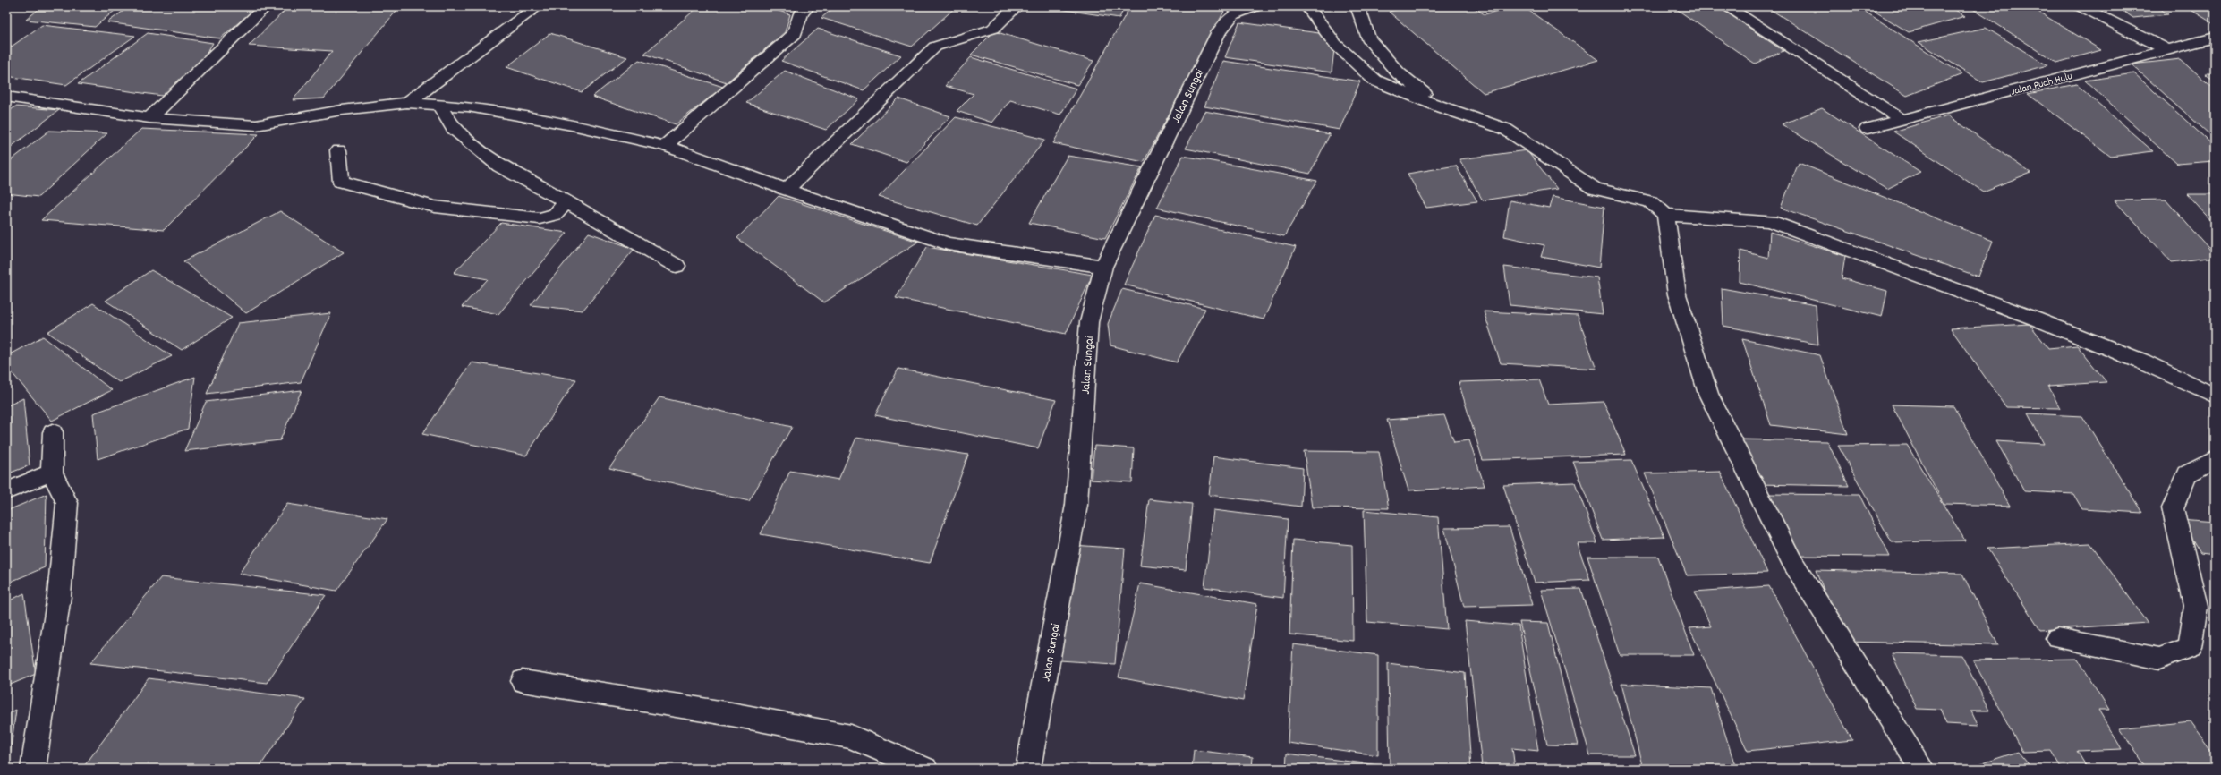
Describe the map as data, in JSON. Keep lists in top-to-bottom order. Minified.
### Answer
{"streets":{"street":["Jalan Puah Hulu","Jalan Sungai"]}}
